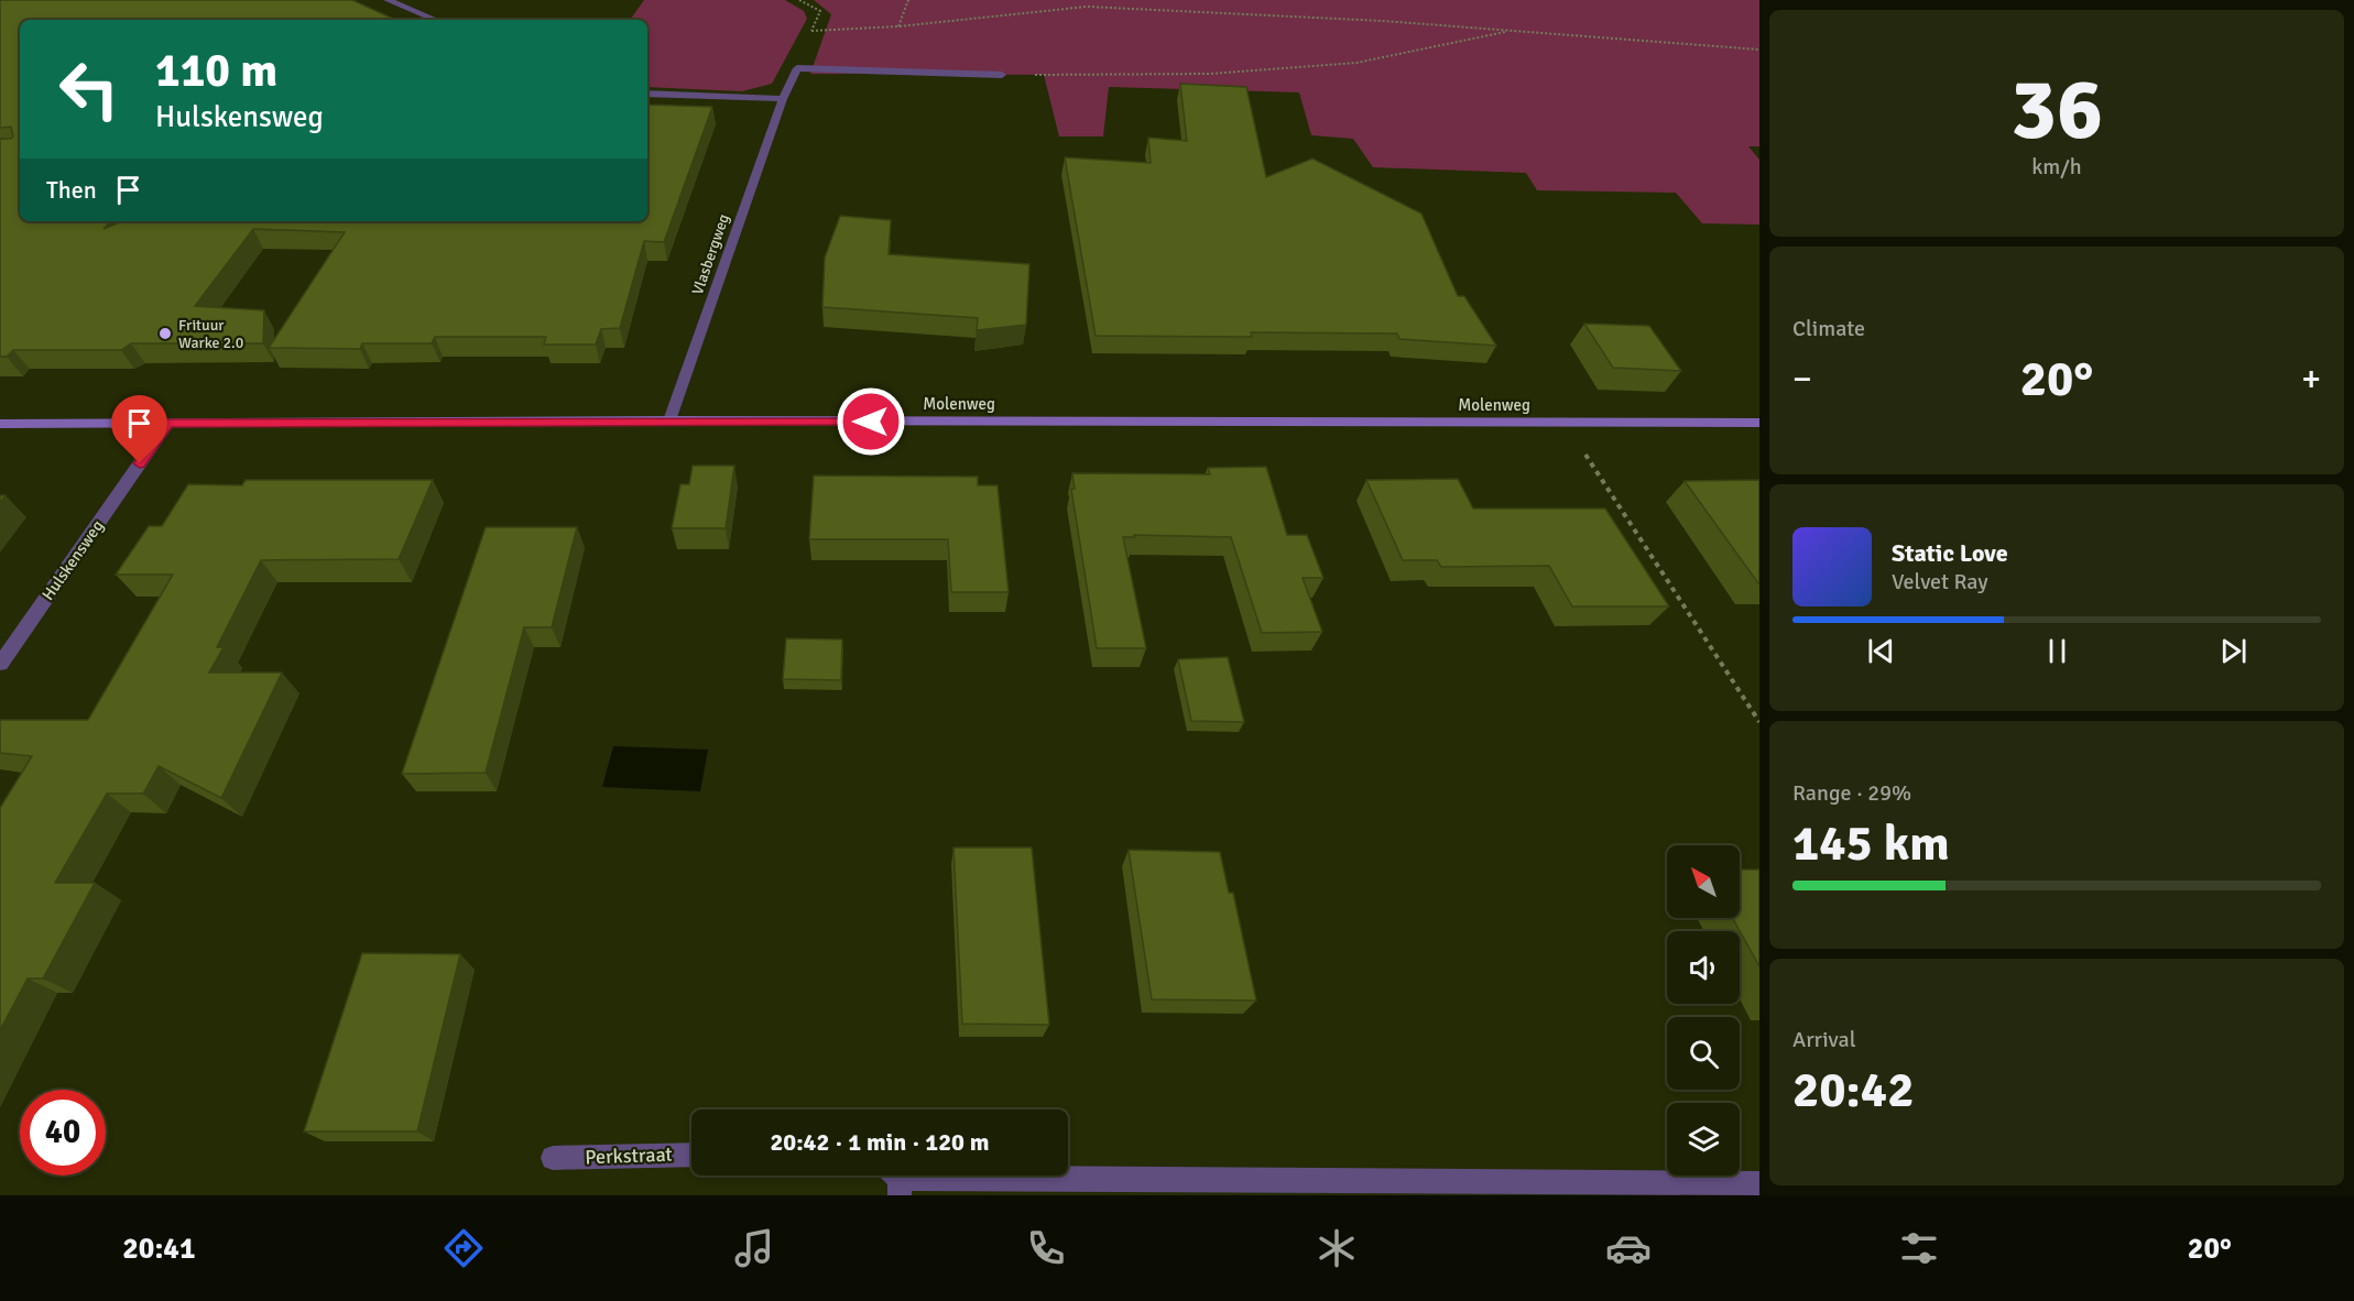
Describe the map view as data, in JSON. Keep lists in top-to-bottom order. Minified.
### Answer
{"streets":{"street":["Vlasbergweg","Molenweg","Hulskensweg","Perkstraat"]},"crossings":[["Vlasbergweg","Molenweg"],["Molenweg","Hulskensweg"]],"places":["Frituur Warke 2.0"],"north":"top left","page":{"tile":[["36","km/h"],"Climate",["Range · 29%","145 km"],["Arrival","20:42"]],"turn":["110 m","Hulskensweg"],"then":"Then","heat":["−","20°","+"],"song":["Static Love","Velvet Ray"],"limit":"40","trip":"20:42 · 1 min · 120 m","tabs":["20:41","20°"]}}
